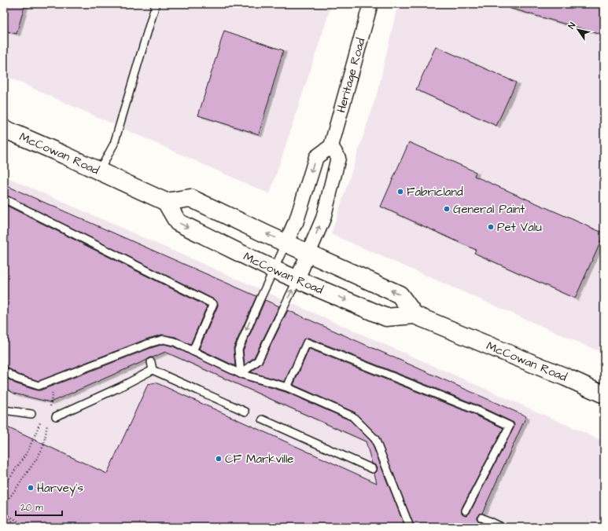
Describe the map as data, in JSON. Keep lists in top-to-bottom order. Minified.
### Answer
{"streets":{"main road":["McCowan Road"],"street":["Heritage Road"]},"places":["Fabricland","General Paint","Pet Valu","CF Markville","Harvey's"],"scale_bar":"20 m","north":"top left"}
